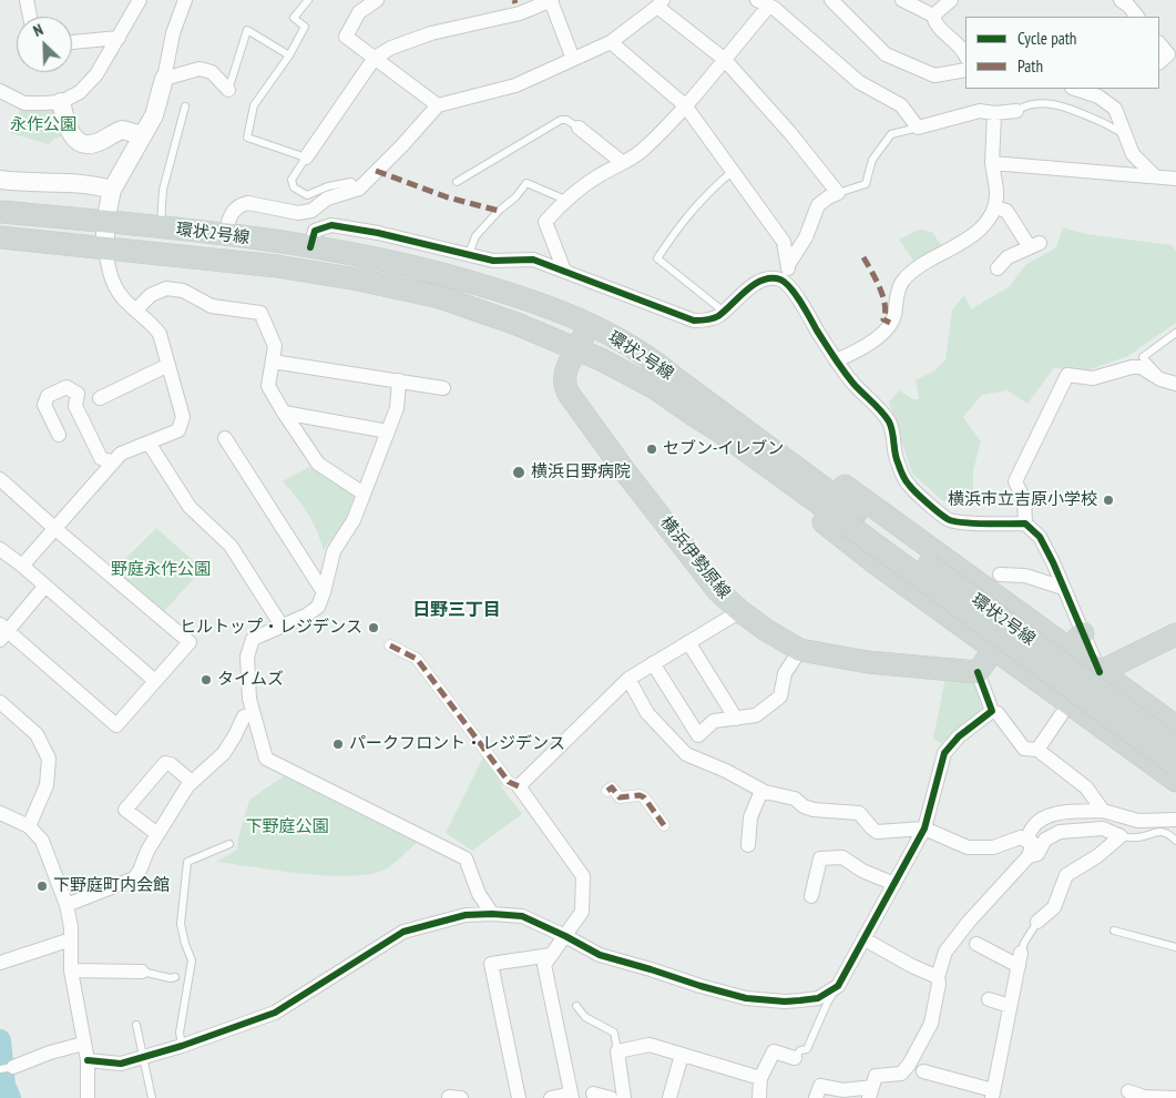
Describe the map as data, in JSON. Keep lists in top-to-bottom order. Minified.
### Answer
{"streets":{"main road":["環状2号線","横浜伊勢原線"]},"crossings":[["環状2号線","横浜伊勢原線"]],"districts":["日野三丁目"],"parks":["永作公園","野庭永作公園","下野庭公園"],"places":["セブン-イレブン","横浜日野病院","横浜市立吉原小学校","ヒルトップ・レジデンス","タイムズ","パークフロント・レジデンス","下野庭町内会館"],"legend":["Cycle path","Path"],"north":"top left"}
